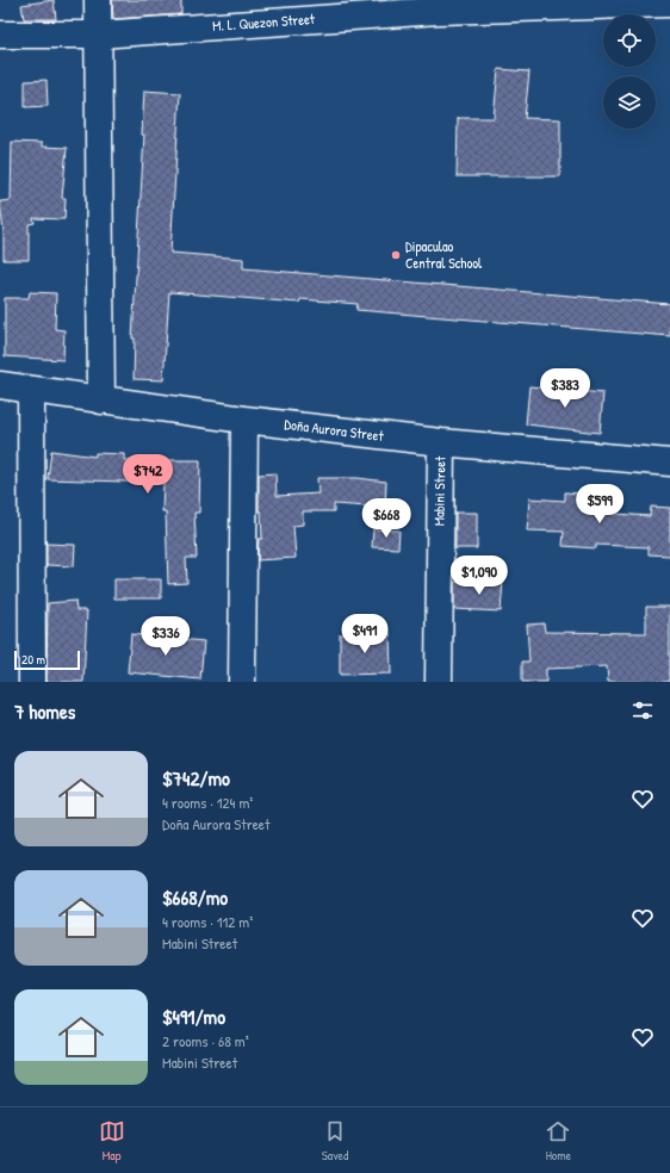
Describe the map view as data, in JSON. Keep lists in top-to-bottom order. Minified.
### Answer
{"streets":{"street":["M. L. Quezon Street","Doña Aurora Street","Mabini Street"]},"crossings":[["Doña Aurora Street","Mabini Street"]],"places":["Dipaculao Central School"],"scale_bar":"20 m","page":{"price":["$383","$742","$599","$668","$1,090","$491","$336"],"scale":"20 m","heading":"7 homes","list":[{"name":"$742/mo","note":"4 rooms · 124 m² · Doña Aurora Street"},{"name":"$668/mo","note":"4 rooms · 112 m² · Mabini Street"},{"name":"$491/mo","note":"2 rooms · 68 m² · Mabini Street"}],"tabs":["Map","Saved","Home"]}}
